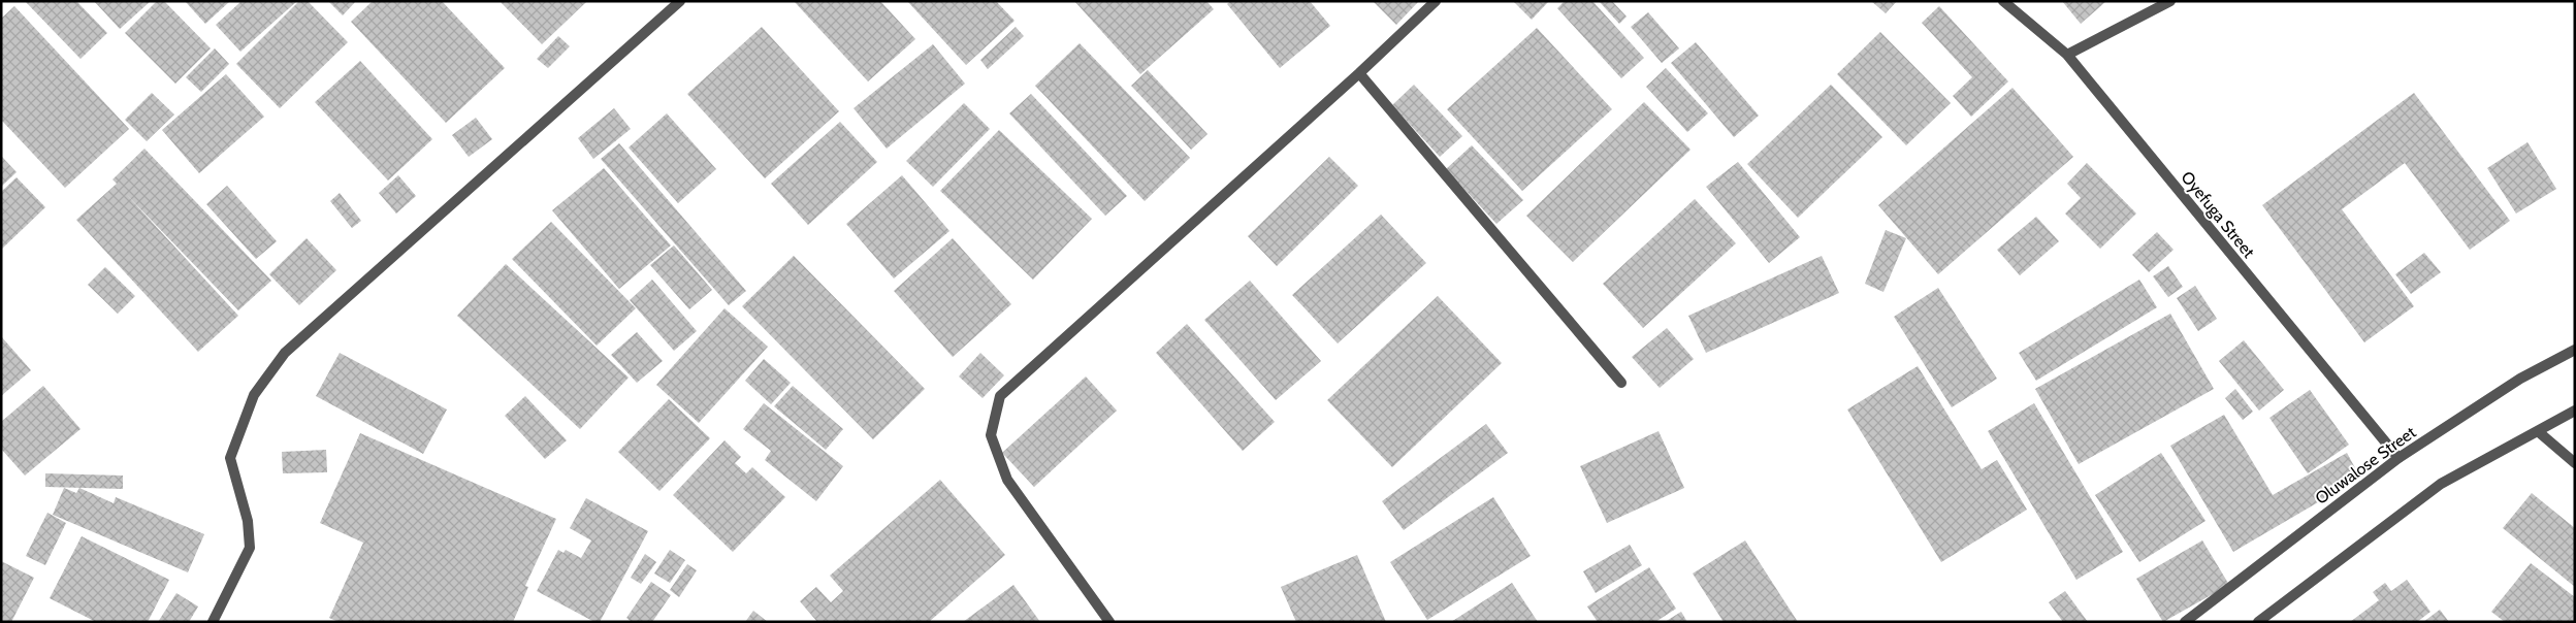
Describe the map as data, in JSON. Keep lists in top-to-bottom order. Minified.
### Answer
{"streets":{"street":["Oyefuga Street","Oluwalose Street"]},"crossings":[["Oyefuga Street","Oluwalose Street"]]}
